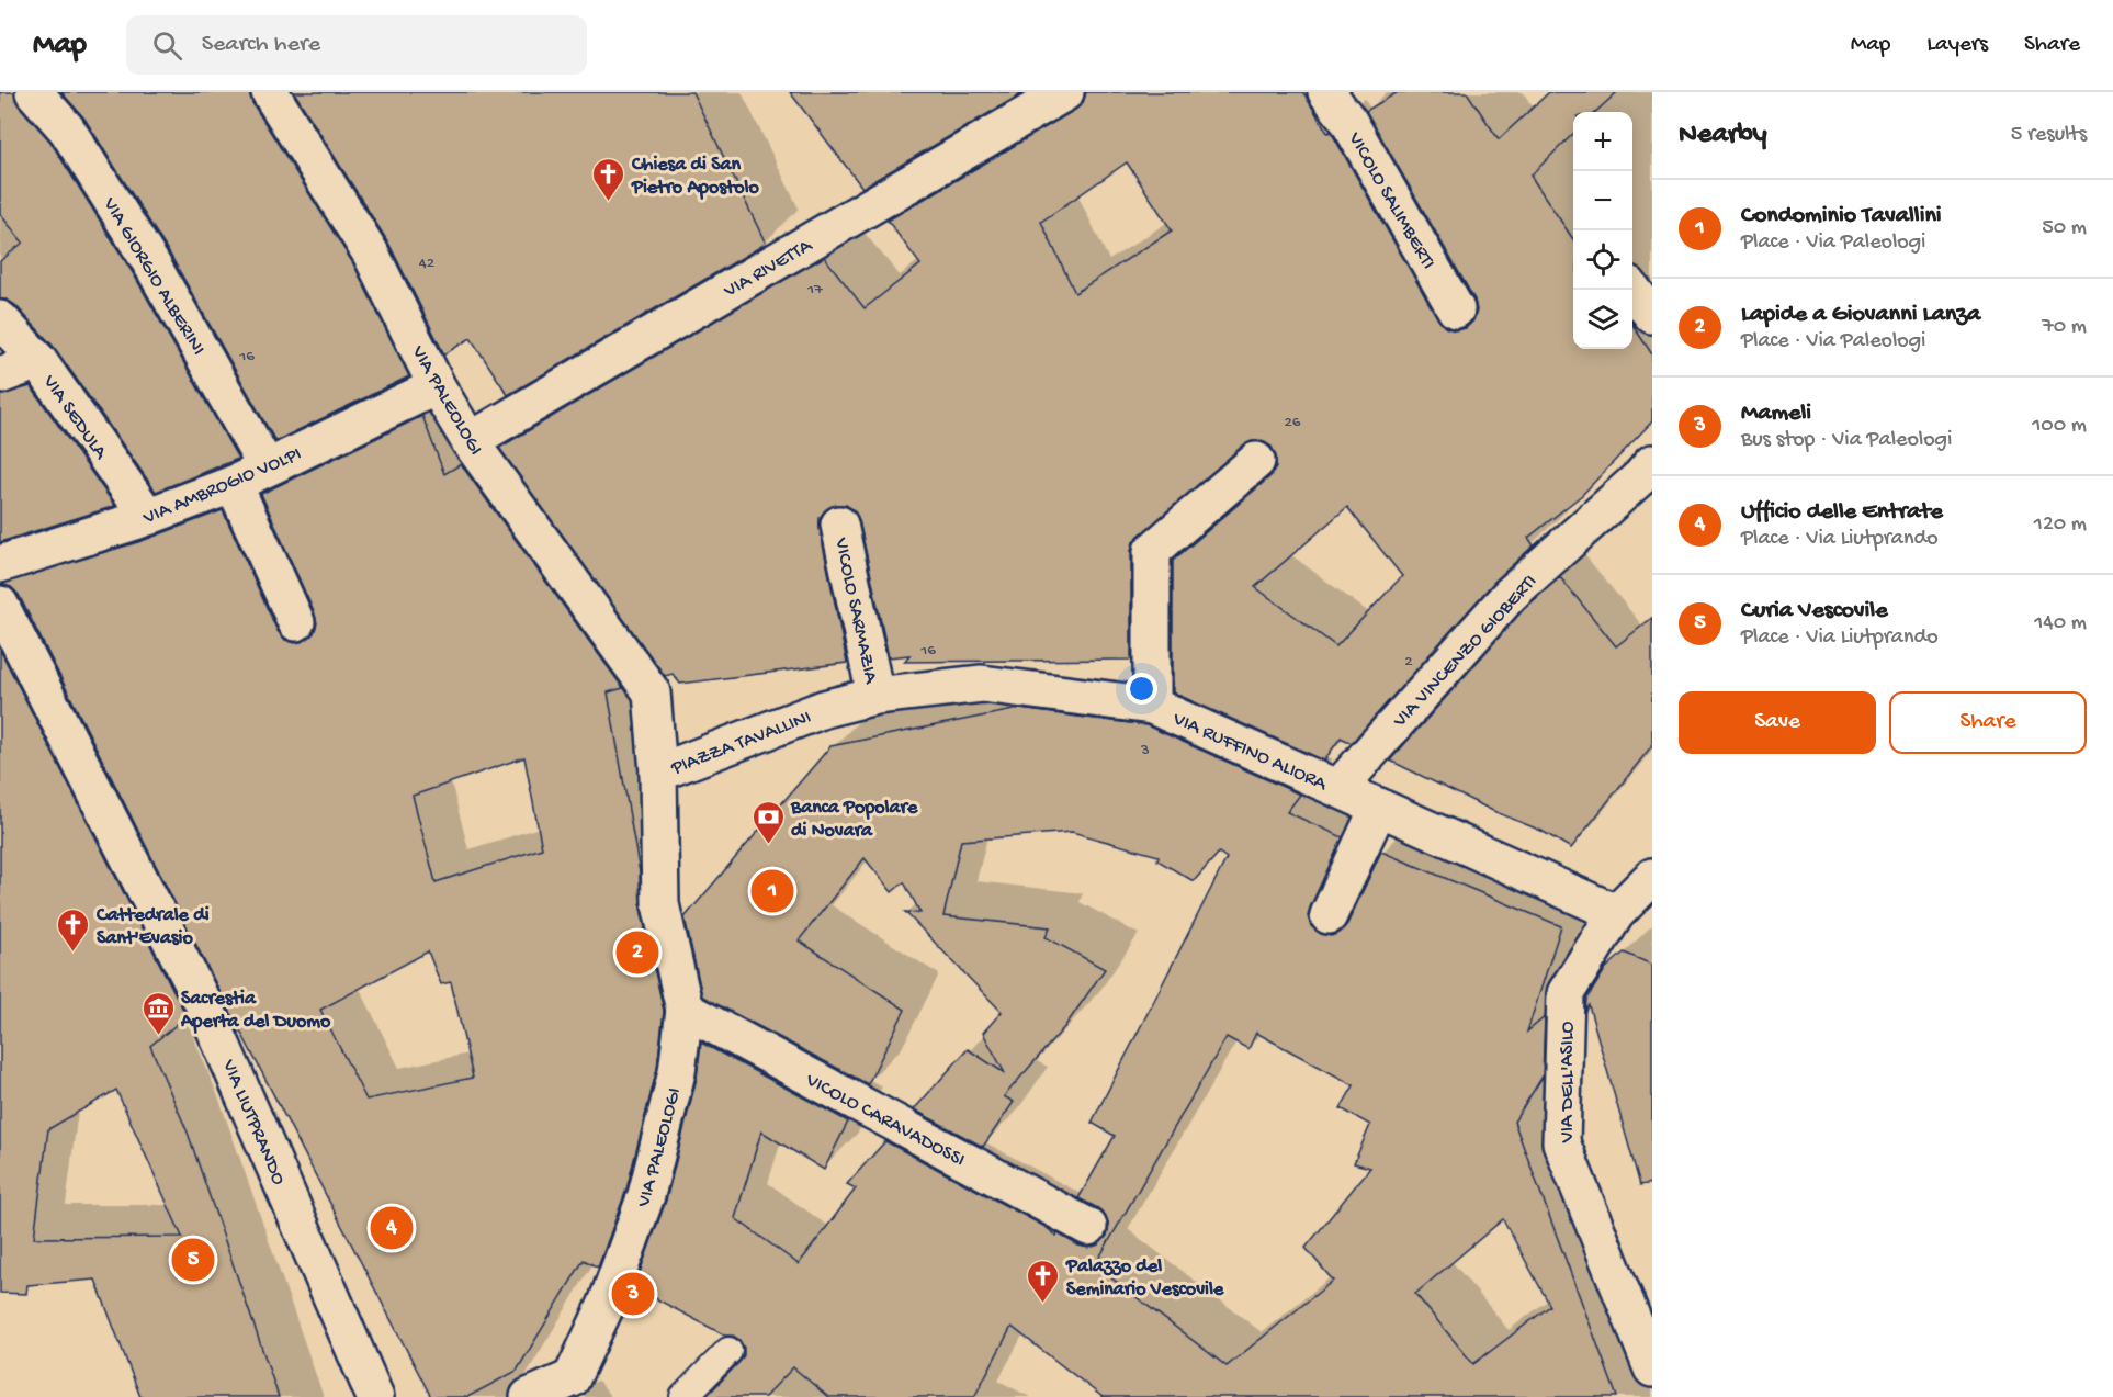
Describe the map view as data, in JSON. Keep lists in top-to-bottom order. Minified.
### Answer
{"streets":{"street":["VICOLO SALIMBERTI","VIA RIVETTA","VIA GIORGIO ALBERINI","VIA PALEOLOGI","VIA SEDULA","VIA AMBROGIO VOLPI","VICOLO SARMAZIA","VIA VINCENZO GIOBERTI","PIAZZA TAVALLINI","VIA RUFFINO ALIORA","VIA DELL'ASILO","VICOLO CARAVADOSSI","VIA LIUTPRANDO"]},"crossings":[["VIA RIVETTA","VIA PALEOLOGI"],["VIA GIORGIO ALBERINI","VIA AMBROGIO VOLPI"],["VIA PALEOLOGI","VIA AMBROGIO VOLPI"],["VIA PALEOLOGI","PIAZZA TAVALLINI"],["VIA PALEOLOGI","VICOLO CARAVADOSSI"],["VIA SEDULA","VIA AMBROGIO VOLPI"],["VICOLO SARMAZIA","VIA RUFFINO ALIORA"],["VIA VINCENZO GIOBERTI","VIA RUFFINO ALIORA"],["PIAZZA TAVALLINI","VIA RUFFINO ALIORA"],["VIA RUFFINO ALIORA","VIA DELL'ASILO"]],"places":{"church":["Chiesa di San Pietro Apostolo","Cattedrale di Sant'Evasio","Palazzo del Seminario Vescovile"],"bank":["Banca Popolare di Novara"],"museum":["Sacrestia Aperta del Duomo"]},"house_numbers":["42","17","16","26","16","2","3"],"page":{"header":"Map","search":"Search here","nav":["Map","Layers","Share"],"heading":["Nearby","5 results"],"map_buttons":["+","−"],"list":[{"mark":"1","name":"Condominio Tavallini","note":"Place · Via Paleologi","value":"50 m"},{"mark":"2","name":"Lapide a Giovanni Lanza","note":"Place · Via Paleologi","value":"70 m"},{"mark":"3","name":"Mameli","note":"Bus stop · Via Paleologi","value":"100 m"},{"mark":"4","name":"Ufficio delle Entrate","note":"Place · Via Liutprando","value":"120 m"},{"mark":"5","name":"Curia Vescovile","note":"Place · Via Liutprando","value":"140 m"}],"buttons":["Save","Share"],"pins":["1","2","4","5","3"]}}
